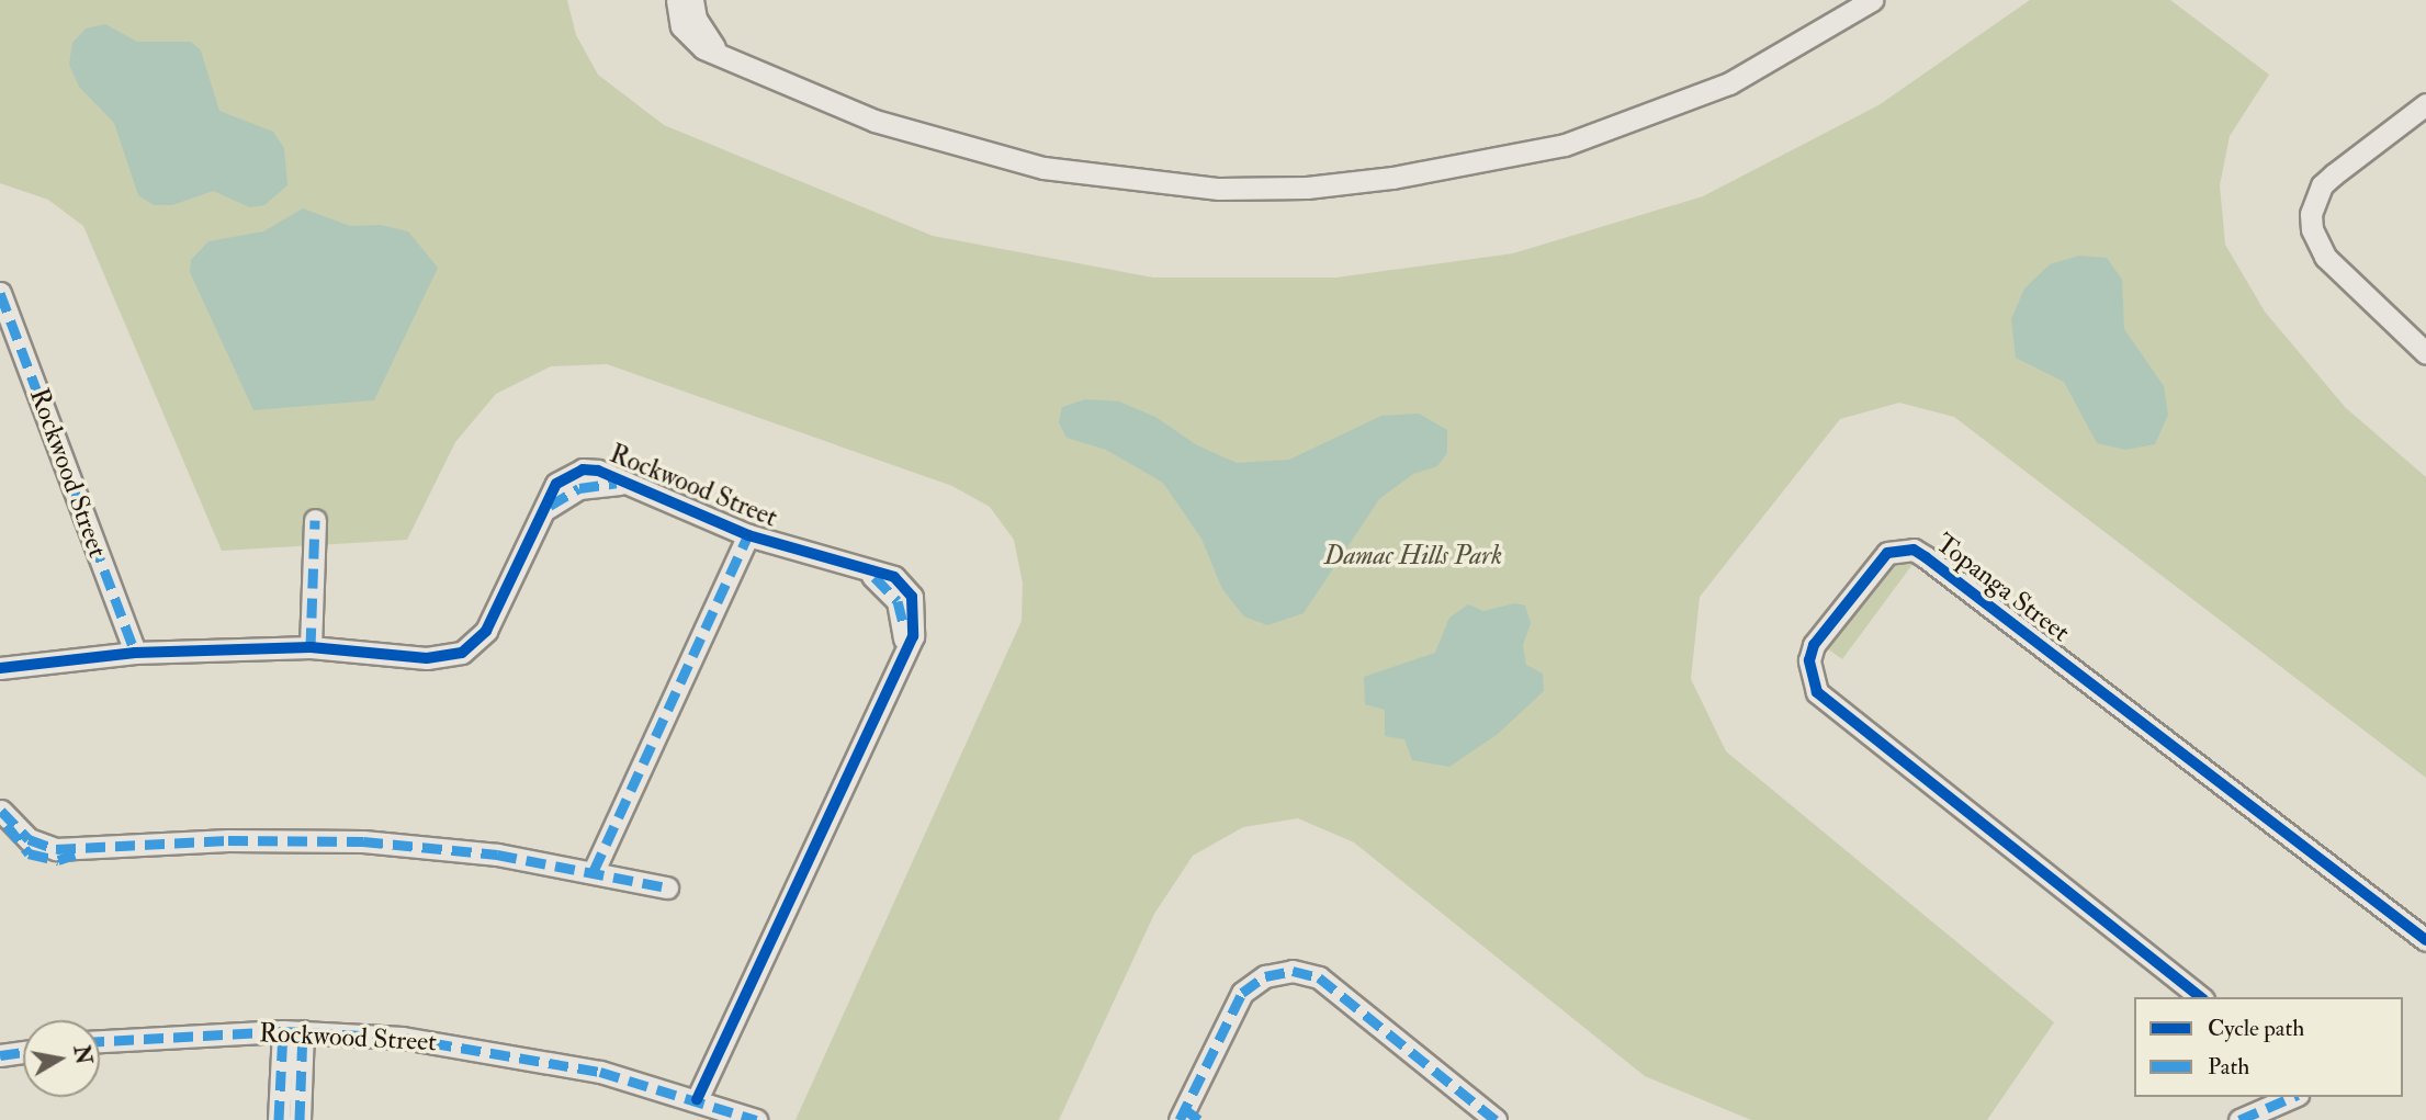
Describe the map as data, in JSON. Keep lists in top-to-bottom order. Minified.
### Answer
{"streets":{"street":["Rockwood Street","Topanga Street"]},"parks":["Damac Hills Park"],"legend":["Cycle path","Path"],"north":"right"}
